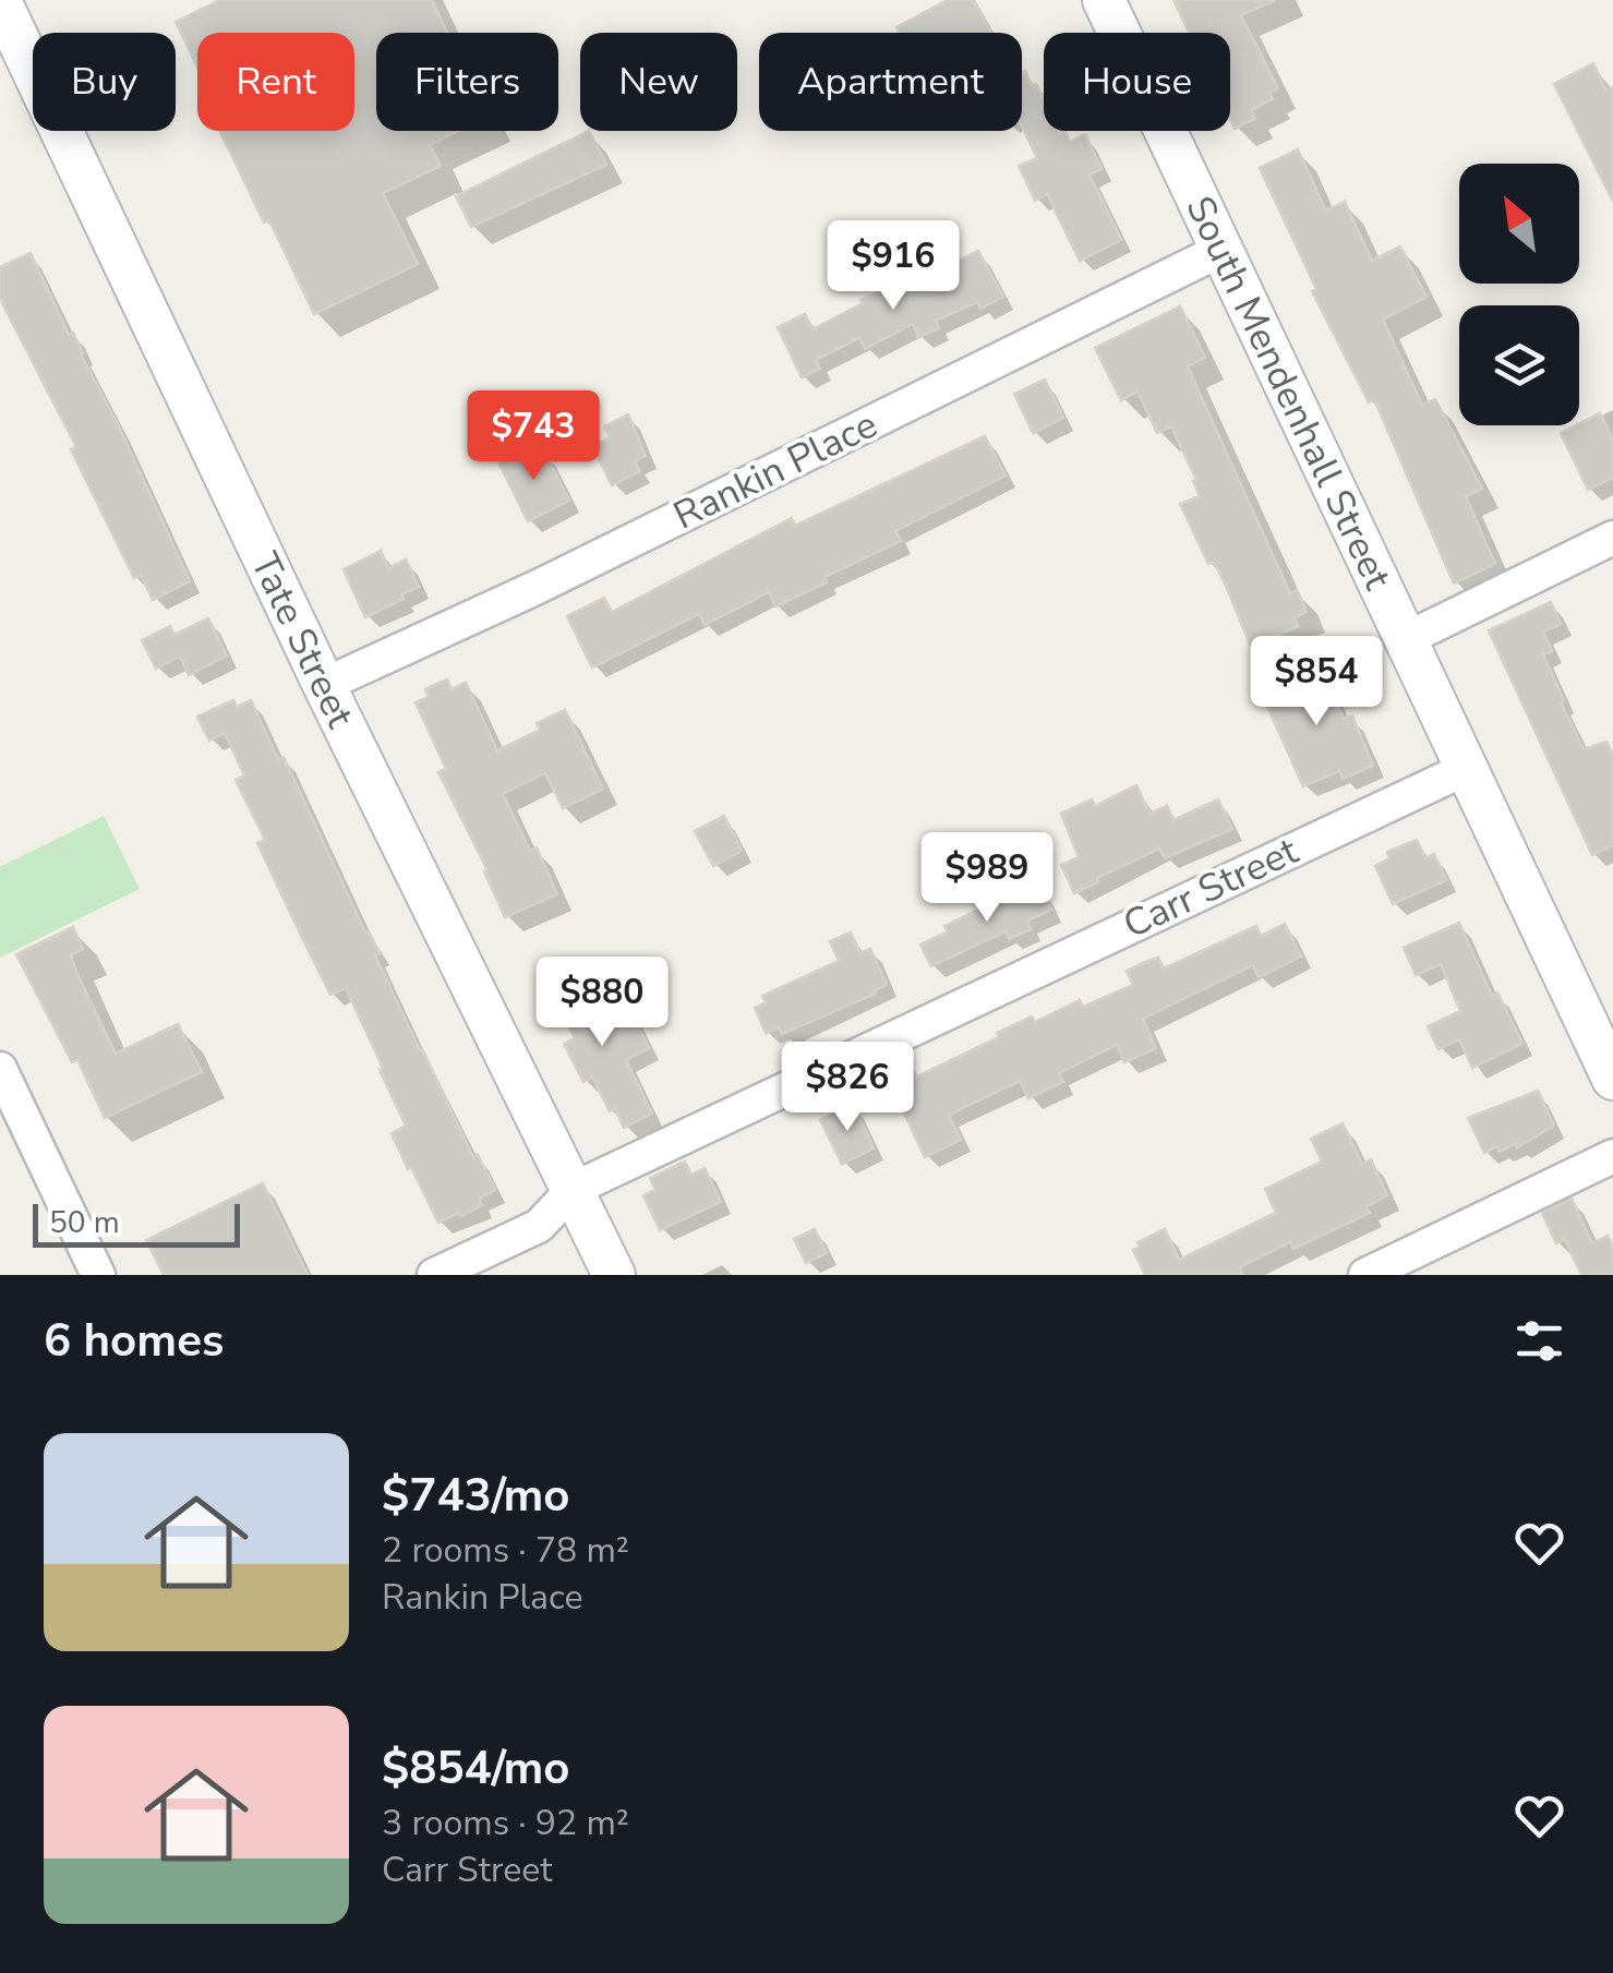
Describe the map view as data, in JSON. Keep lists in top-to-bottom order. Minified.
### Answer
{"streets":{"street":["South Mendenhall Street","Rankin Place","Tate Street","Carr Street"]},"crossings":[["South Mendenhall Street","Rankin Place"],["South Mendenhall Street","Carr Street"],["Rankin Place","Tate Street"],["Tate Street","Carr Street"]],"scale_bar":"50 m","north":"top left","page":{"chip":["Buy","Rent","Filters","New","Apartment","House"],"price":["$916","$743","$854","$989","$880","$826"],"scale":"50 m","heading":"6 homes","list":[{"name":"$743/mo","note":"2 rooms · 78 m² · Rankin Place"},{"name":"$854/mo","note":"3 rooms · 92 m² · Carr Street"}]}}
